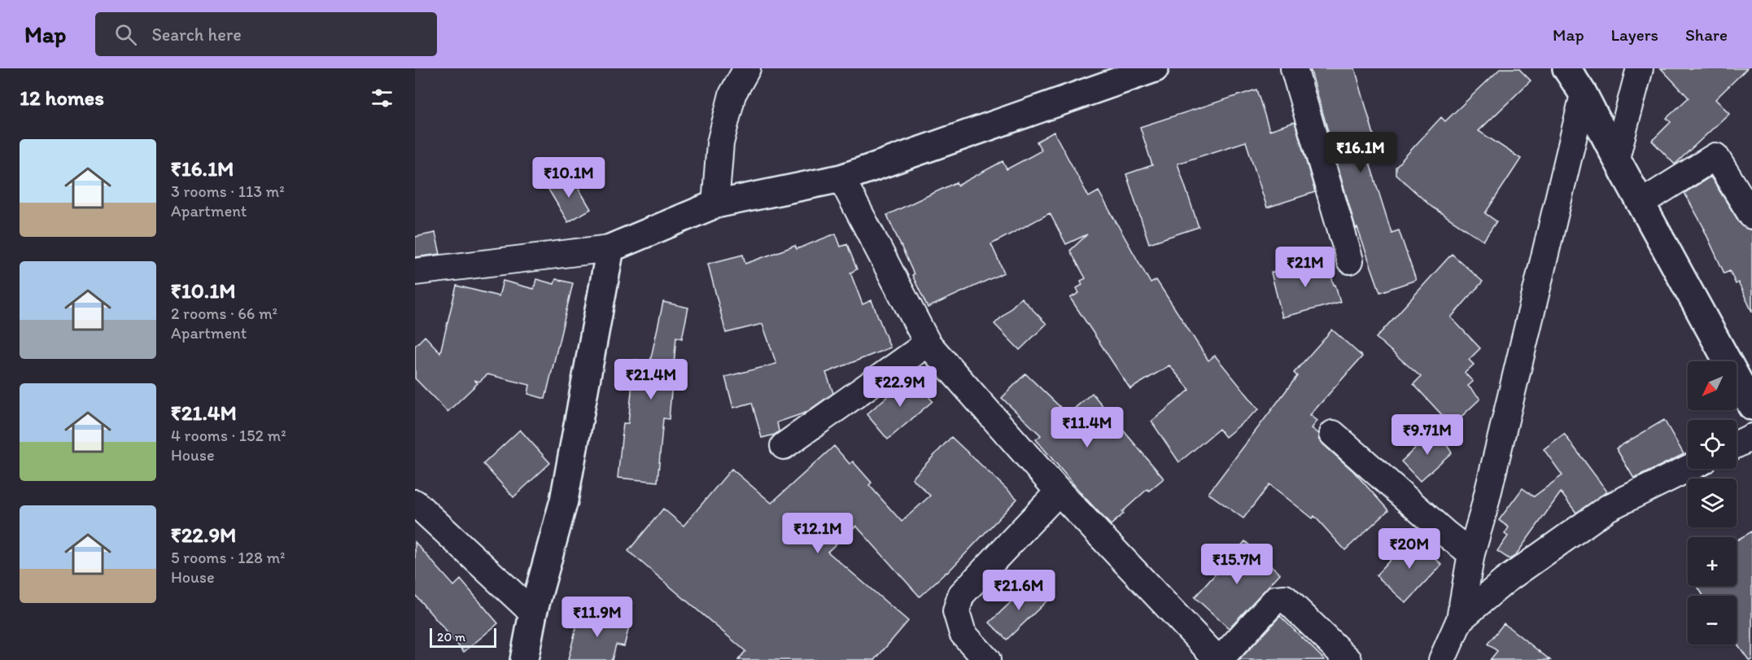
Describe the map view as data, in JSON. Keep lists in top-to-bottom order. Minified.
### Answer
{"scale_bar":"20 m","north":"bottom left","page":{"header":"Map","search":"Search here","nav":["Map","Layers","Share"],"heading":"12 homes","list":[{"name":"₹16.1M","note":"3 rooms · 113 m² · Apartment"},{"name":"₹10.1M","note":"2 rooms · 66 m² · Apartment"},{"name":"₹21.4M","note":"4 rooms · 152 m² · House"},{"name":"₹22.9M","note":"5 rooms · 128 m² · House"}],"price":["₹16.1M","₹10.1M","₹21M","₹21.4M","₹22.9M","₹11.4M","₹9.71M","₹12.1M","₹20M","₹15.7M","₹21.6M","₹11.9M"],"map_buttons":["+","−"],"scale":"20 m"}}
